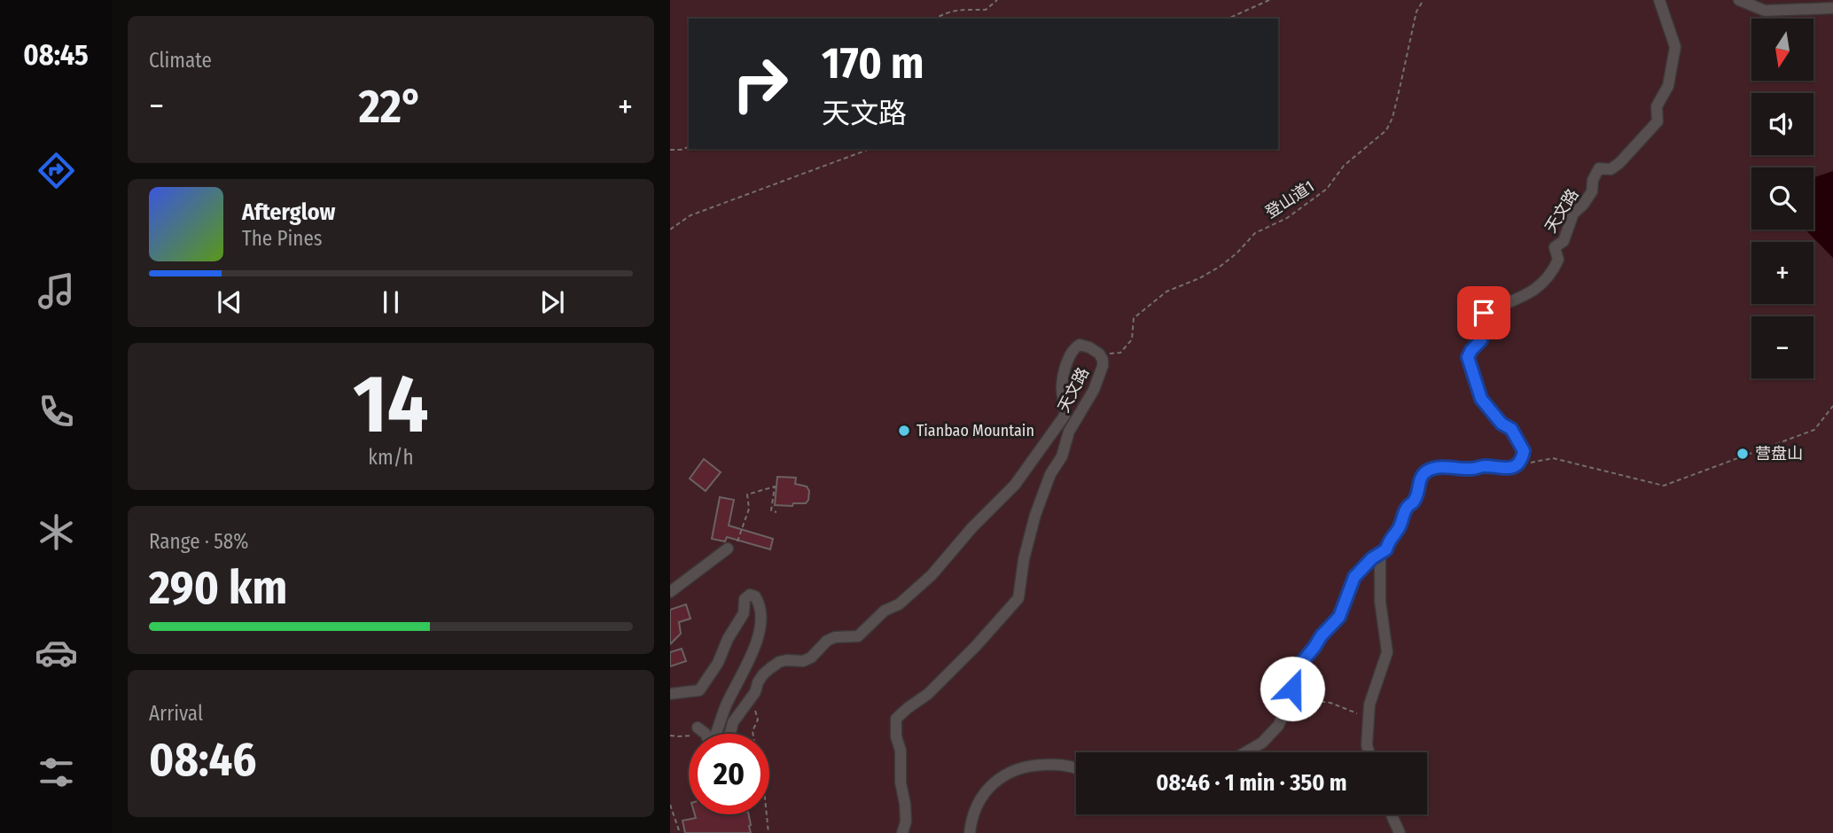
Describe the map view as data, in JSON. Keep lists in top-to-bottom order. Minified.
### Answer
{"streets":{"lane":["天文路"],"path":["登山道1"]},"crossings":[["登山道1","天文路"]],"places":["Tianbao Mountain","营盘山"],"north":"bottom","page":{"tabs":"08:45","tile":["Climate",["14","km/h"],["Range · 58%","290 km"],["Arrival","08:46"]],"map_buttons":["+","−"],"turn":["170 m","天文路"],"heat":["−","22°","+"],"song":["Afterglow","The Pines"],"limit":"20","trip":"08:46 · 1 min · 350 m"}}
